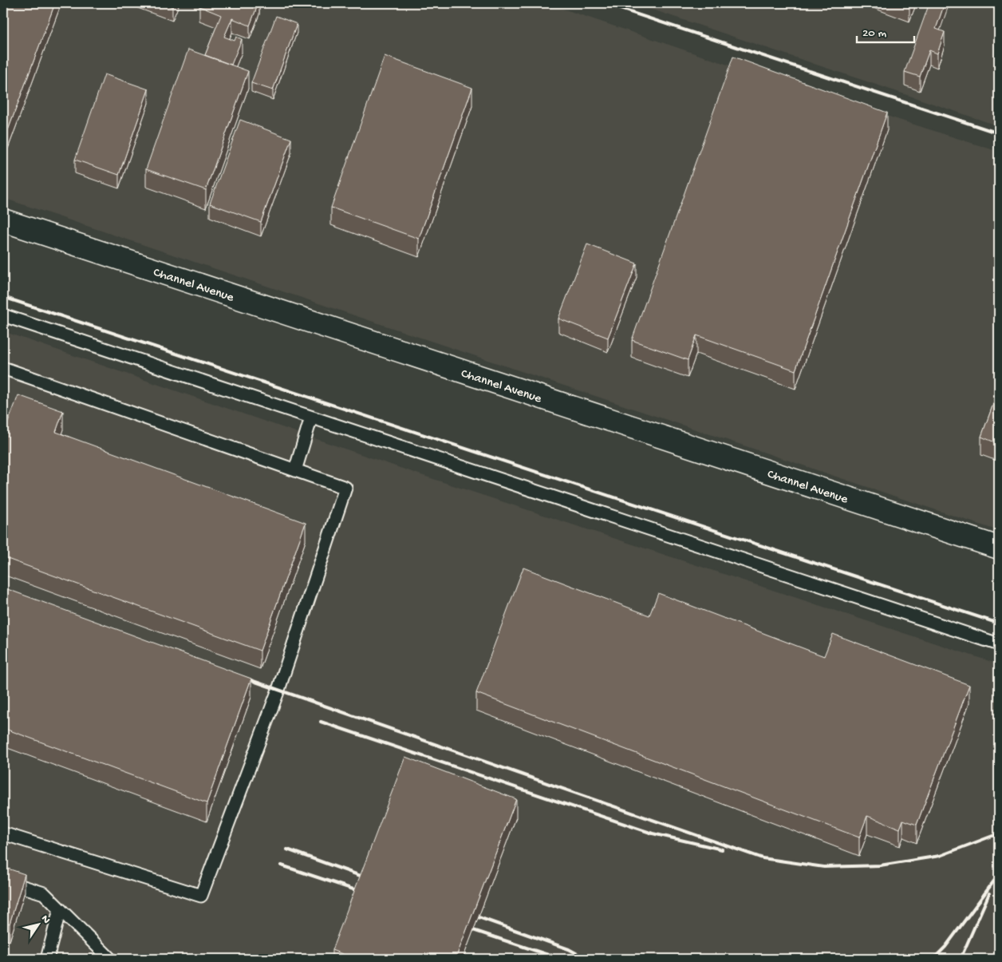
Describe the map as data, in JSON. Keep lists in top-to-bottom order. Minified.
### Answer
{"streets":{"street":["Channel Avenue"]},"scale_bar":"20 m","north":"top right"}
